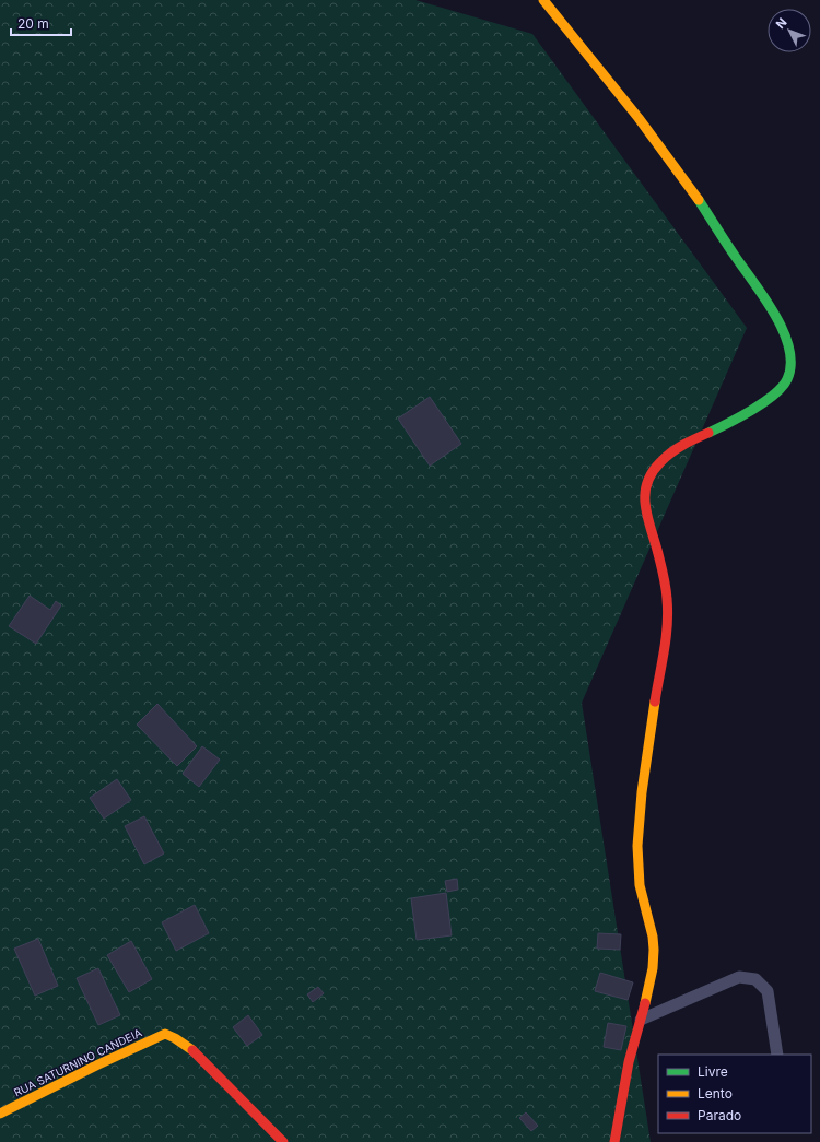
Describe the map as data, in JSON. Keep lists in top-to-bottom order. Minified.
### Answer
{"streets":{"street":["RUA SATURNINO CANDEIA"]},"legend":["Livre","Lento","Parado"],"scale_bar":"20 m","north":"top left"}
